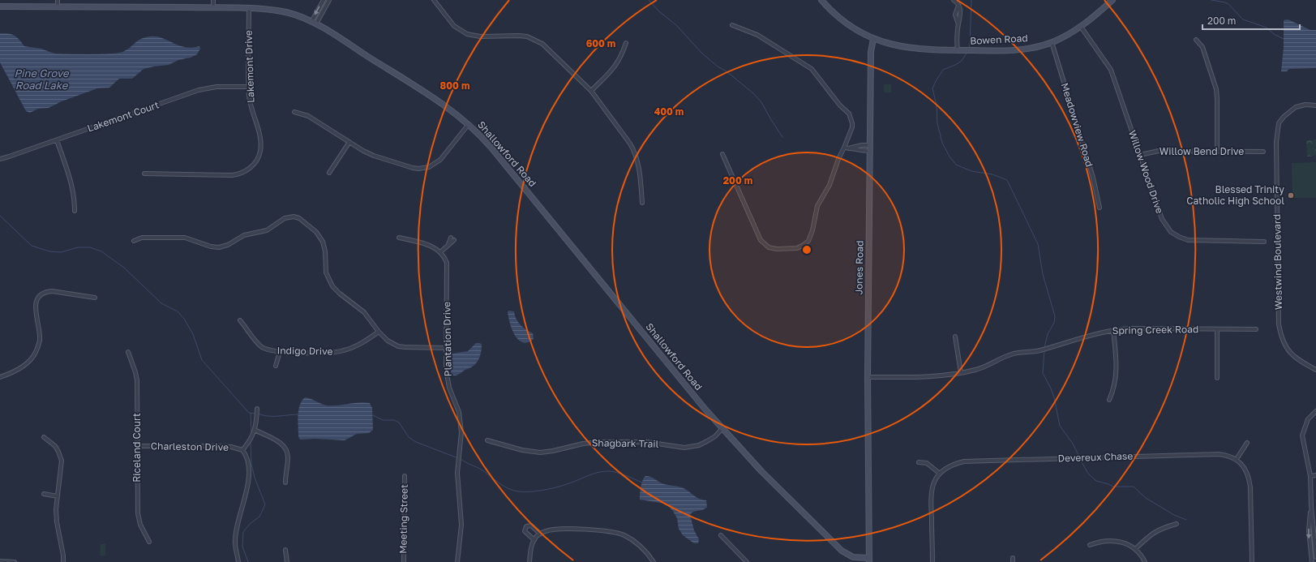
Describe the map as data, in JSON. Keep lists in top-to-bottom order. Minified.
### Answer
{"streets":{"street":["Bowen Road","Lakemont Drive","Lakemont Court","Meadowview Road","Willow Bend Drive","Shallowford Road","Willow Wood Drive","Westwind Boulevard","Jones Road","Spring Creek Road","Plantation Drive","Indigo Drive","Shagbark Trail","Charleston Drive","Riceland Court","Devereux Chase","Meeting Street"]},"crossings":[["Bowen Road","Meadowview Road"],["Bowen Road","Willow Wood Drive"],["Bowen Road","Jones Road"],["Lakemont Drive","Lakemont Court"],["Lakemont Drive","Shallowford Road"],["Willow Bend Drive","Willow Wood Drive"],["Shallowford Road","Jones Road"],["Shallowford Road","Shagbark Trail"],["Jones Road","Spring Creek Road"],["Charleston Drive","Riceland Court"]],"water":["Pine Grove Road Lake"],"places":["Blessed Trinity Catholic High School"],"scale_bar":"200 m","rings":["600 m","800 m","400 m","200 m"]}
